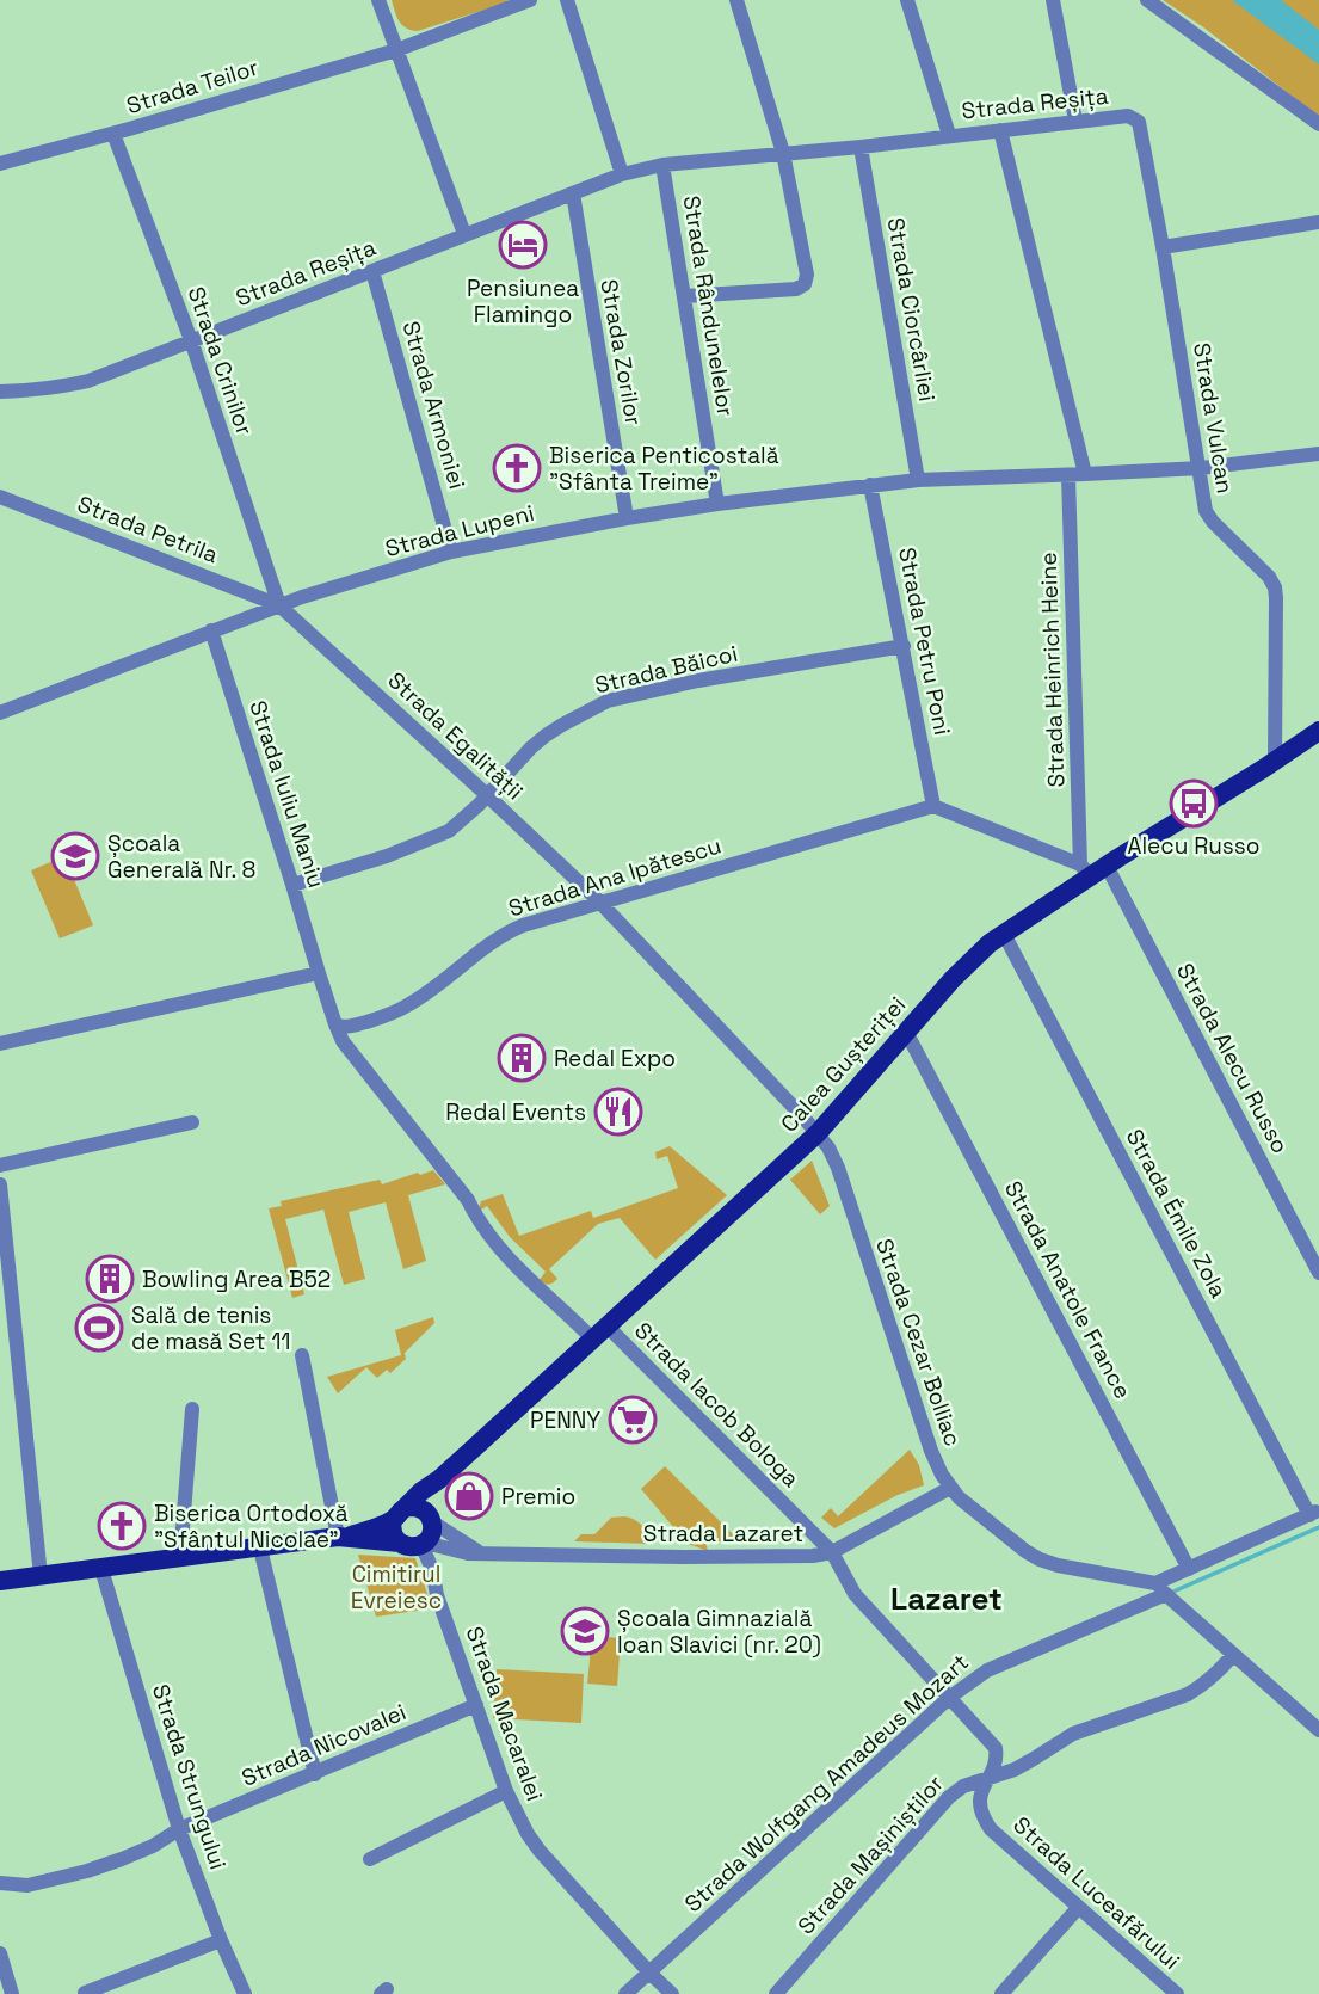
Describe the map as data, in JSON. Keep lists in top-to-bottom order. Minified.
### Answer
{"streets":{"main road":["Calea Gușteriței"],"street":["Strada Teilor","Strada Reșița","Strada Rândunelelor","Strada Ciorcârliei","Strada Zorilor","Strada Crinilor","Strada Armoniei","Strada Vulcan","Strada Petrila","Strada Lupeni","Strada Petru Poni","Strada Băicoi","Strada Heinrich Heine","Strada Egalității","Strada Iuliu Maniu","Strada Ana Ipătescu","Strada Alecu Russo","Strada Émile Zola","Strada Anatole France","Strada Cezar Bolliac","Strada Iacob Bologa","Strada Lazaret","Strada Macaralei","Strada Nicovalei","Strada Strungului","Strada Wolfgang Amadeus Mozart","Strada Mașiniștilor","Strada Luceafărului"]},"crossings":[["Strada Teilor","Strada Crinilor"],["Strada Reșița","Strada Rândunelelor"],["Strada Reșița","Strada Ciorcârliei"],["Strada Reșița","Strada Zorilor"],["Strada Reșița","Strada Crinilor"],["Strada Reșița","Strada Armoniei"],["Strada Reșița","Strada Vulcan"],["Strada Rândunelelor","Strada Lupeni"],["Strada Ciorcârliei","Strada Lupeni"],["Strada Zorilor","Strada Lupeni"],["Strada Crinilor","Strada Petrila"],["Strada Crinilor","Strada Lupeni"],["Strada Crinilor","Strada Egalității"],["Strada Armoniei","Strada Lupeni"],["Strada Vulcan","Strada Lupeni"],["Strada Vulcan","Calea Gușteriței"],["Strada Petrila","Strada Lupeni"],["Strada Petrila","Strada Egalității"],["Strada Lupeni","Strada Petru Poni"],["Strada Lupeni","Strada Heinrich Heine"],["Strada Lupeni","Strada Egalității"],["Strada Lupeni","Strada Iuliu Maniu"],["Strada Petru Poni","Strada Băicoi"],["Strada Petru Poni","Strada Ana Ipătescu"],["Strada Băicoi","Strada Egalității"],["Strada Băicoi","Strada Iuliu Maniu"],["Strada Heinrich Heine","Strada Alecu Russo"],["Strada Heinrich Heine","Calea Gușteriței"],["Strada Egalității","Strada Ana Ipătescu"],["Strada Egalității","Calea Gușteriței"],["Strada Egalității","Strada Cezar Bolliac"],["Strada Ana Ipătescu","Strada Iacob Bologa"],["Strada Alecu Russo","Calea Gușteriței"],["Calea Gușteriței","Strada Émile Zola"],["Calea Gușteriței","Strada Anatole France"],["Calea Gușteriței","Strada Cezar Bolliac"],["Calea Gușteriței","Strada Iacob Bologa"],["Calea Gușteriței","Strada Lazaret"],["Calea Gușteriței","Strada Macaralei"],["Calea Gușteriței","Strada Strungului"],["Strada Émile Zola","Strada Wolfgang Amadeus Mozart"],["Strada Anatole France","Strada Wolfgang Amadeus Mozart"],["Strada Cezar Bolliac","Strada Lazaret"],["Strada Cezar Bolliac","Strada Wolfgang Amadeus Mozart"],["Strada Iacob Bologa","Strada Lazaret"],["Strada Iacob Bologa","Strada Wolfgang Amadeus Mozart"],["Strada Iacob Bologa","Strada Luceafărului"],["Strada Lazaret","Strada Macaralei"],["Strada Macaralei","Strada Nicovalei"],["Strada Macaralei","Strada Wolfgang Amadeus Mozart"],["Strada Nicovalei","Strada Strungului"],["Strada Wolfgang Amadeus Mozart","Strada Luceafărului"],["Strada Mașiniștilor","Strada Luceafărului"]],"districts":["Lazaret"],"parks":["Cimitirul Evreiesc"],"places":{"hotel":["Pensiunea Flamingo"],"church":["Biserica Penticostală \"Sfânta Treime\"","Biserica Ortodoxă \"Sfântul Nicolae\""],"bus stop":["Alecu Russo"],"school or university":["Școala Generală Nr. 8","Școala Gimnazială Ioan Slavici (nr. 20)"],"building":["Redal Expo","Bowling Area B52"],"restaurant":["Redal Events"],"sports":["Sală de tenis de masă Set 11"],"supermarket":["PENNY"],"shop":["Premio"]}}
